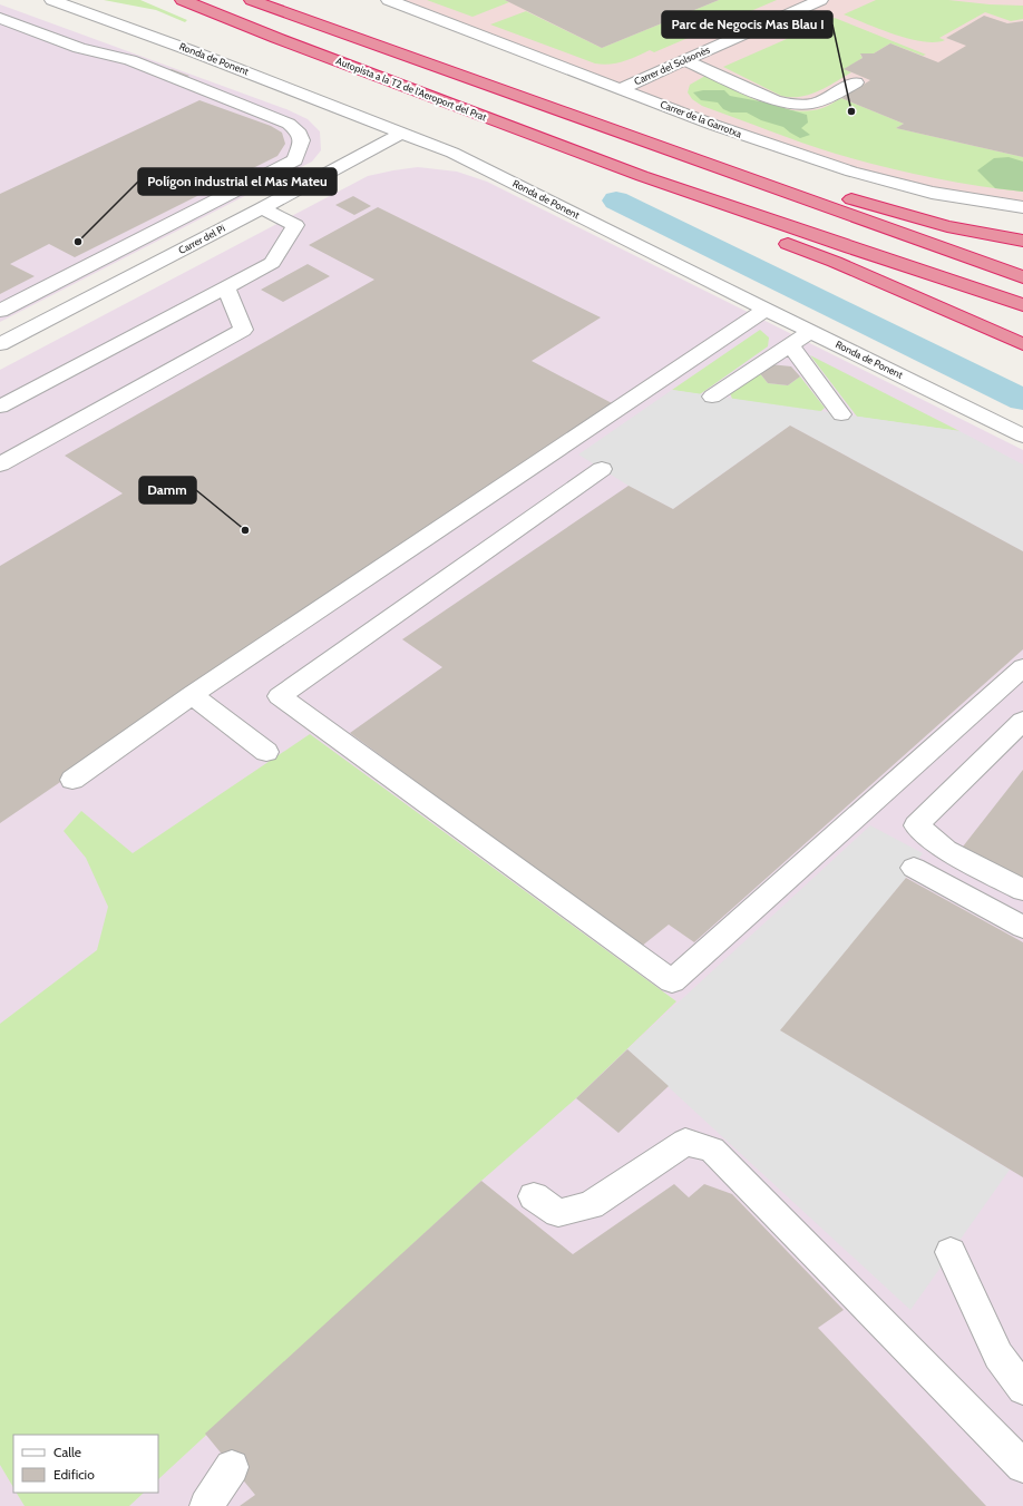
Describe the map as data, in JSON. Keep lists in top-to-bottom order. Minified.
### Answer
{"streets":{"highway":["Autopista a la T2 de l'Aeroport del Prat"],"street":["Ronda de Ponent","Carrer del Solsonès","Carrer de la Garrotxa","Carrer del Pi"]},"crossings":[["Ronda de Ponent","Carrer del Pi"],["Carrer del Solsonès","Carrer de la Garrotxa"]],"places":["Parc de Negocis Mas Blau I","Polígon industrial el Mas Mateu","Damm"],"legend":["Calle","Edificio"]}
